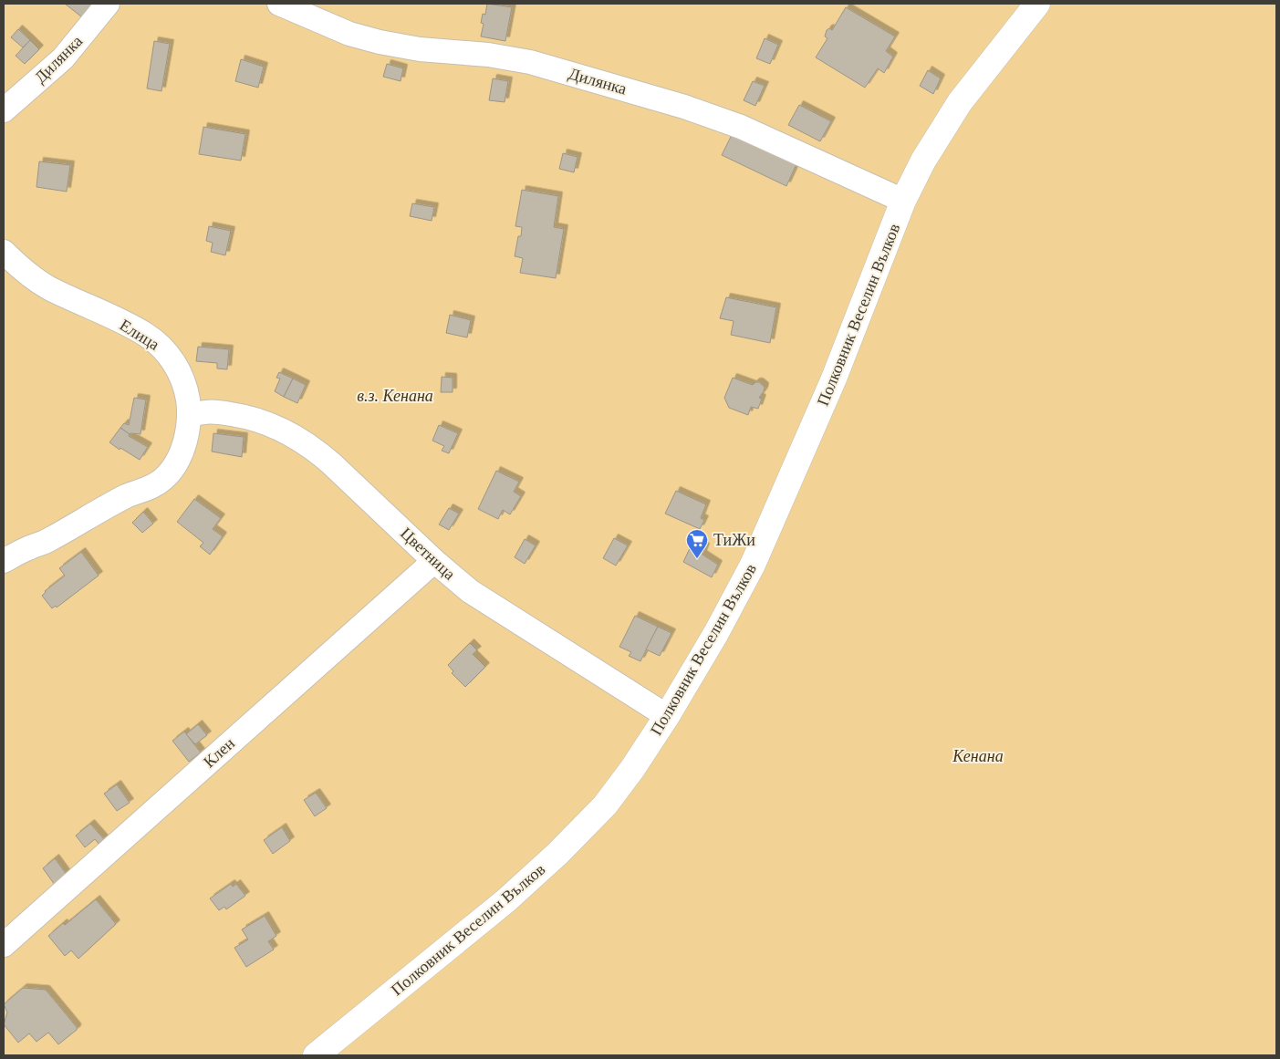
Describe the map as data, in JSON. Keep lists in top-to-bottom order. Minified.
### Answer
{"streets":{"main road":["Полковник Веселин Вълков"],"street":["Дилянка","Елица","Цветница","Клен"]},"crossings":[["Дилянка","Полковник Веселин Вълков"],["Полковник Веселин Вълков","Цветница"],["Елица","Цветница"],["Цветница","Клен"]],"parks":["в.з. Кенана","Кенана"],"places":{"supermarket":["ТиЖи"]}}
